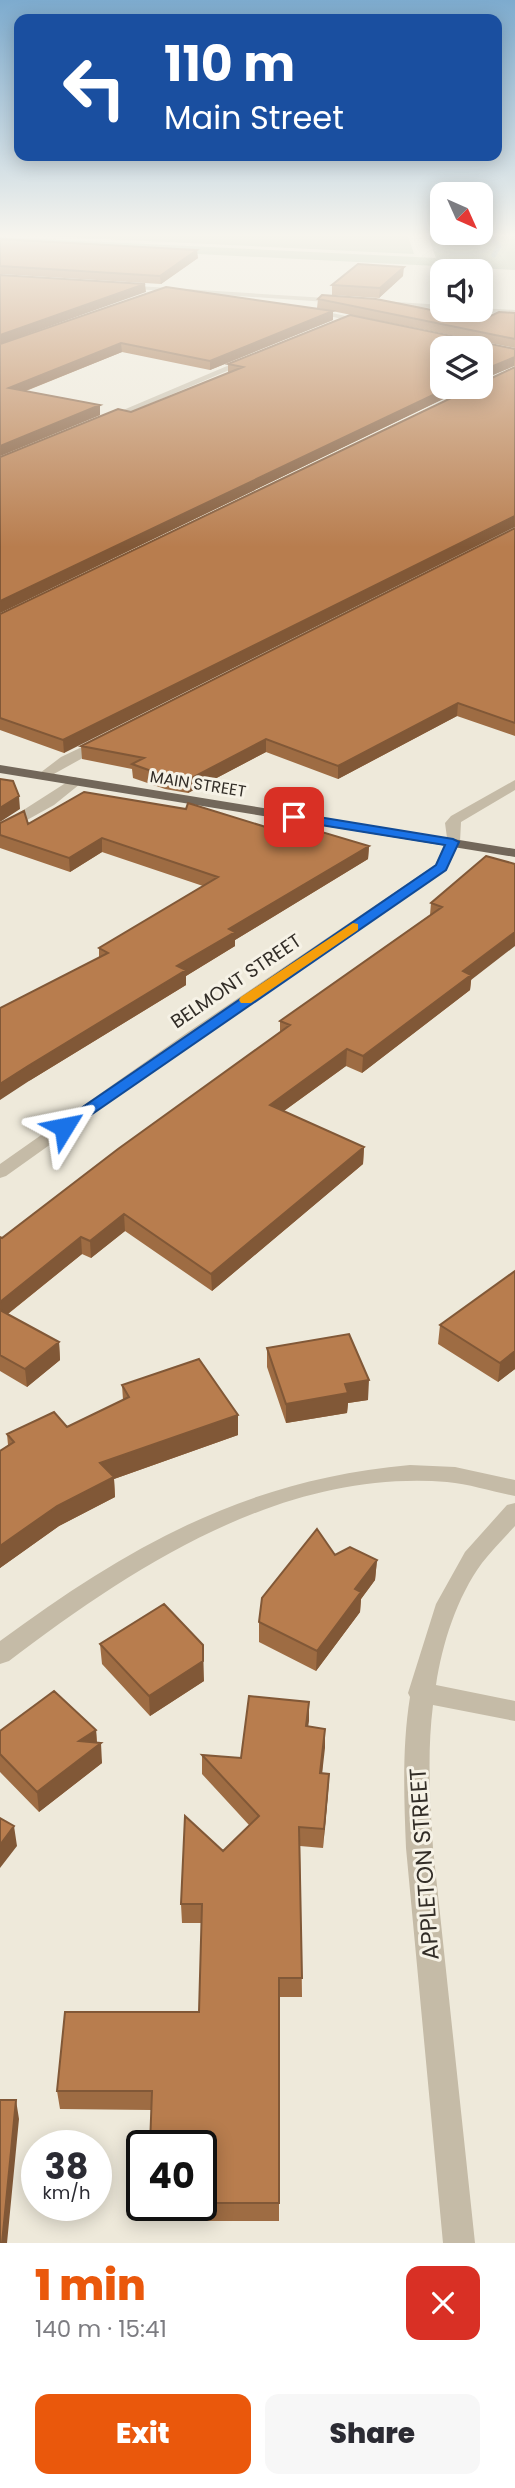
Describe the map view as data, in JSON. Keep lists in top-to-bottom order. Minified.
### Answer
{"streets":{"main road":["MAIN STREET"],"street":["BELMONT STREET","APPLETON STREET"]},"crossings":[["MAIN STREET","BELMONT STREET"]],"north":"bottom right","page":{"turn":["110 m","Main Street"],"speed":"38 km/h","limit":"40","heading":["1 min","140 m · 15:41"],"buttons":["Exit","Share"]}}
